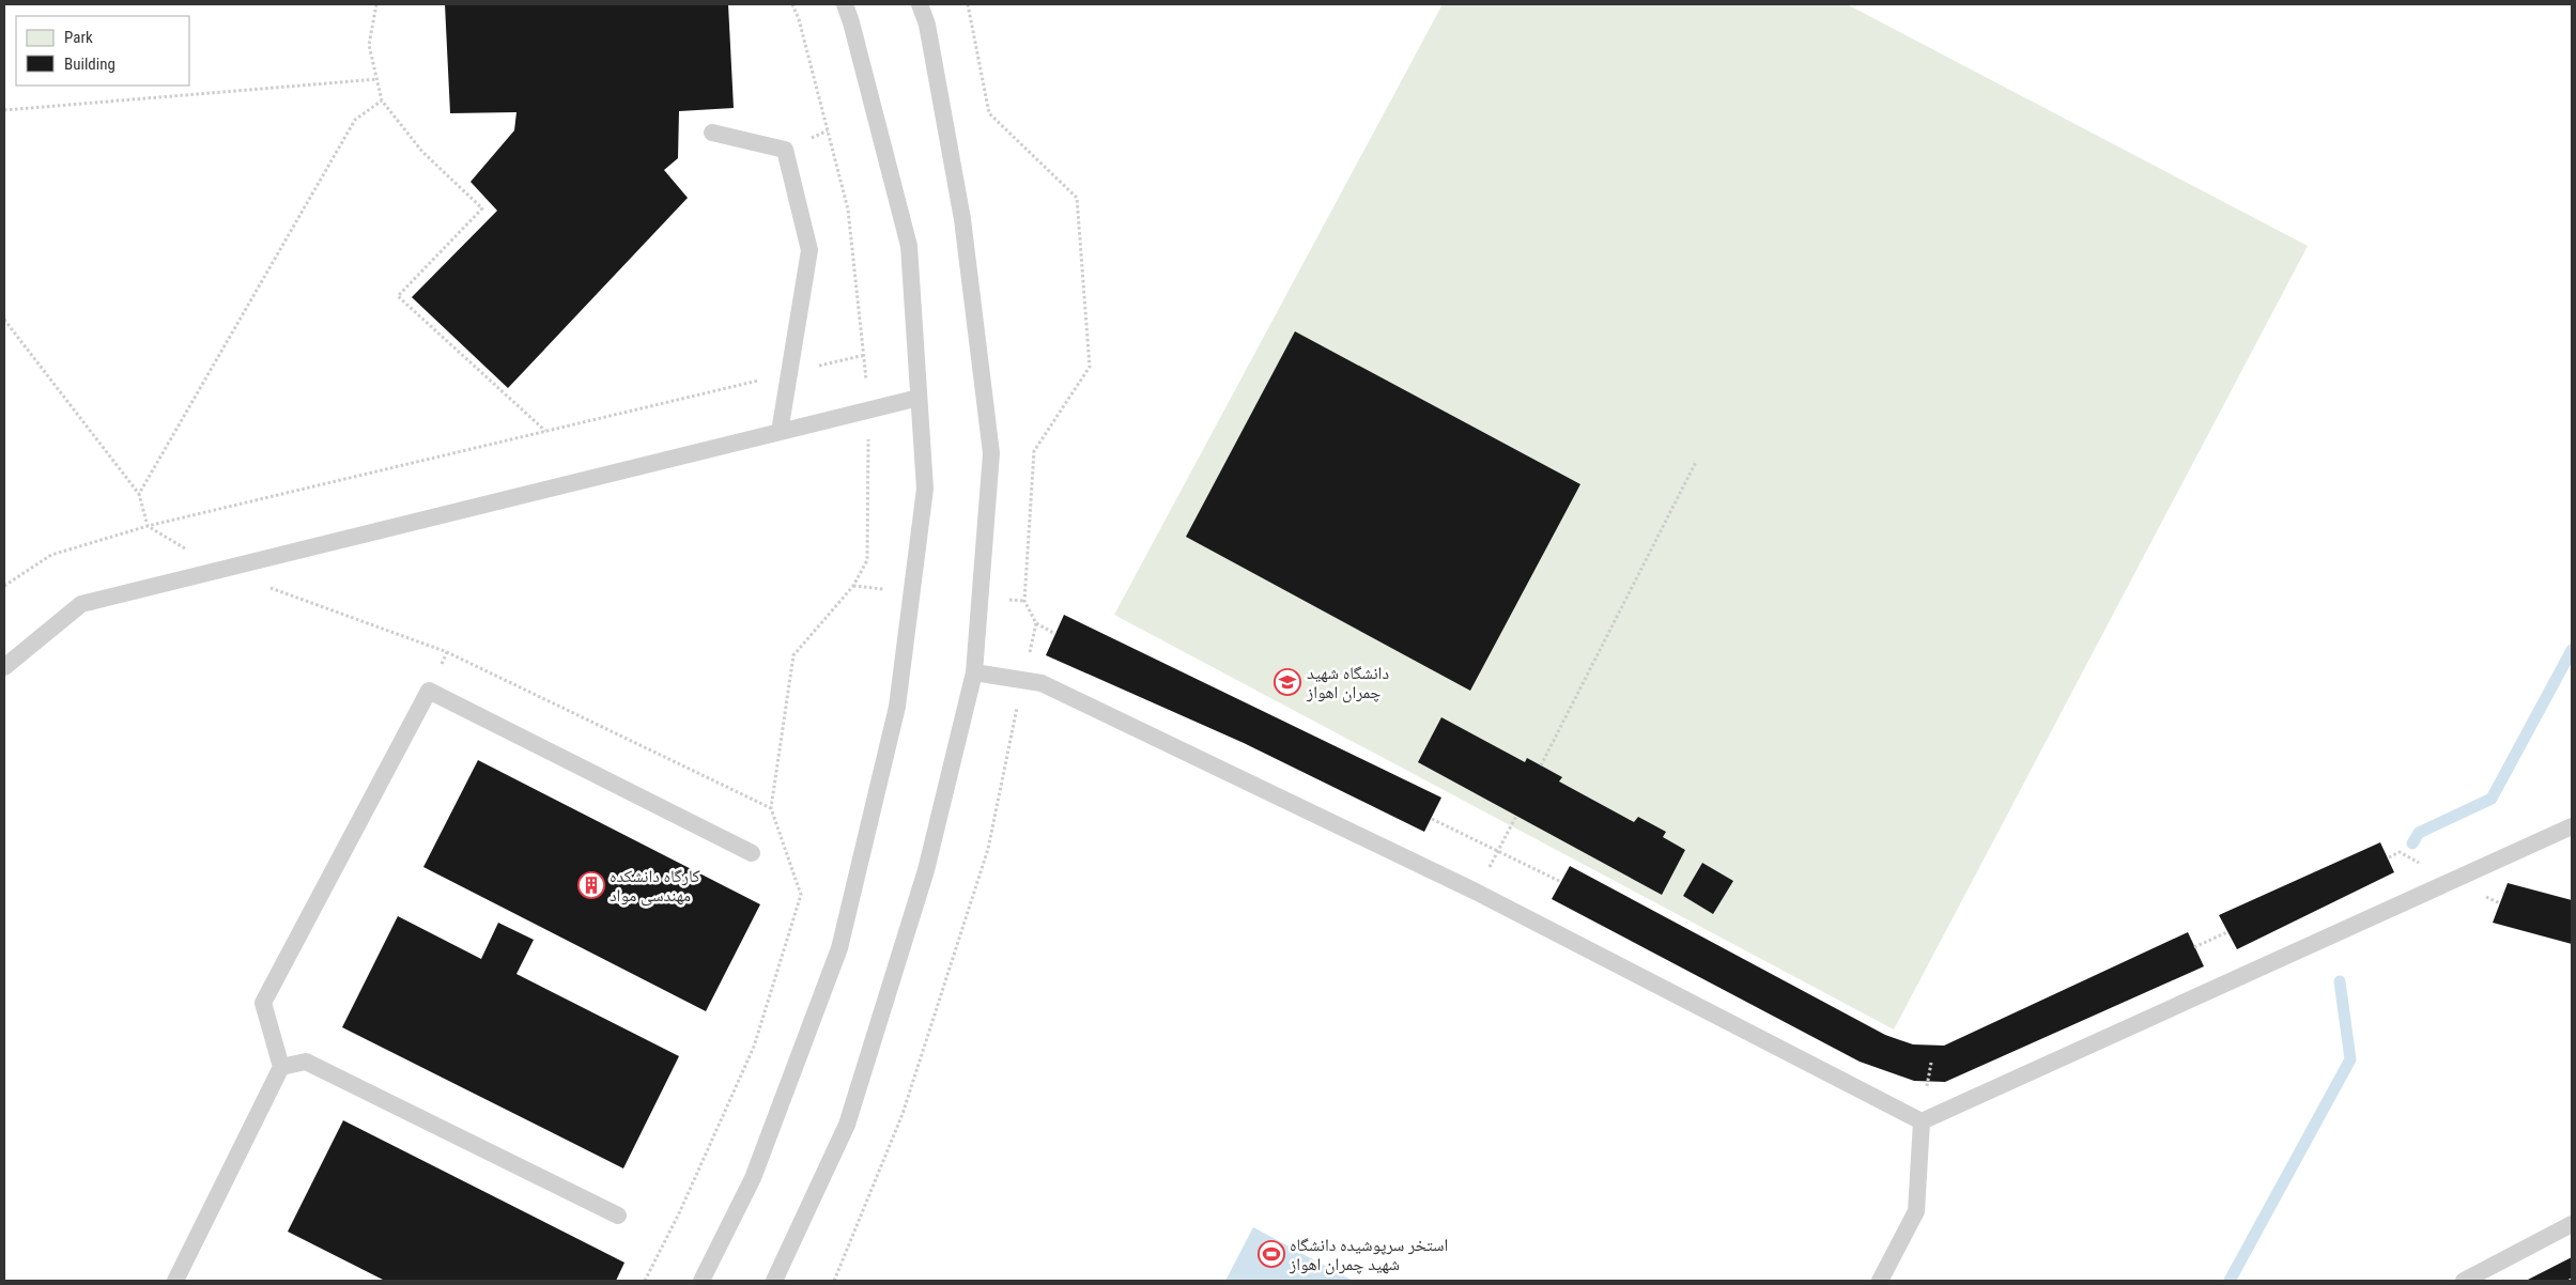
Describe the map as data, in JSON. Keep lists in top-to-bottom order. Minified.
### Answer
{"places":{"school or university":["دانشگاه شهید چمران اهواز"],"building":["کارگاه دانشکده مهندسی مواد"],"sports":["استخر سرپوشیده دانشگاه شهید چمران اهواز"]},"legend":["Park","Building"]}
